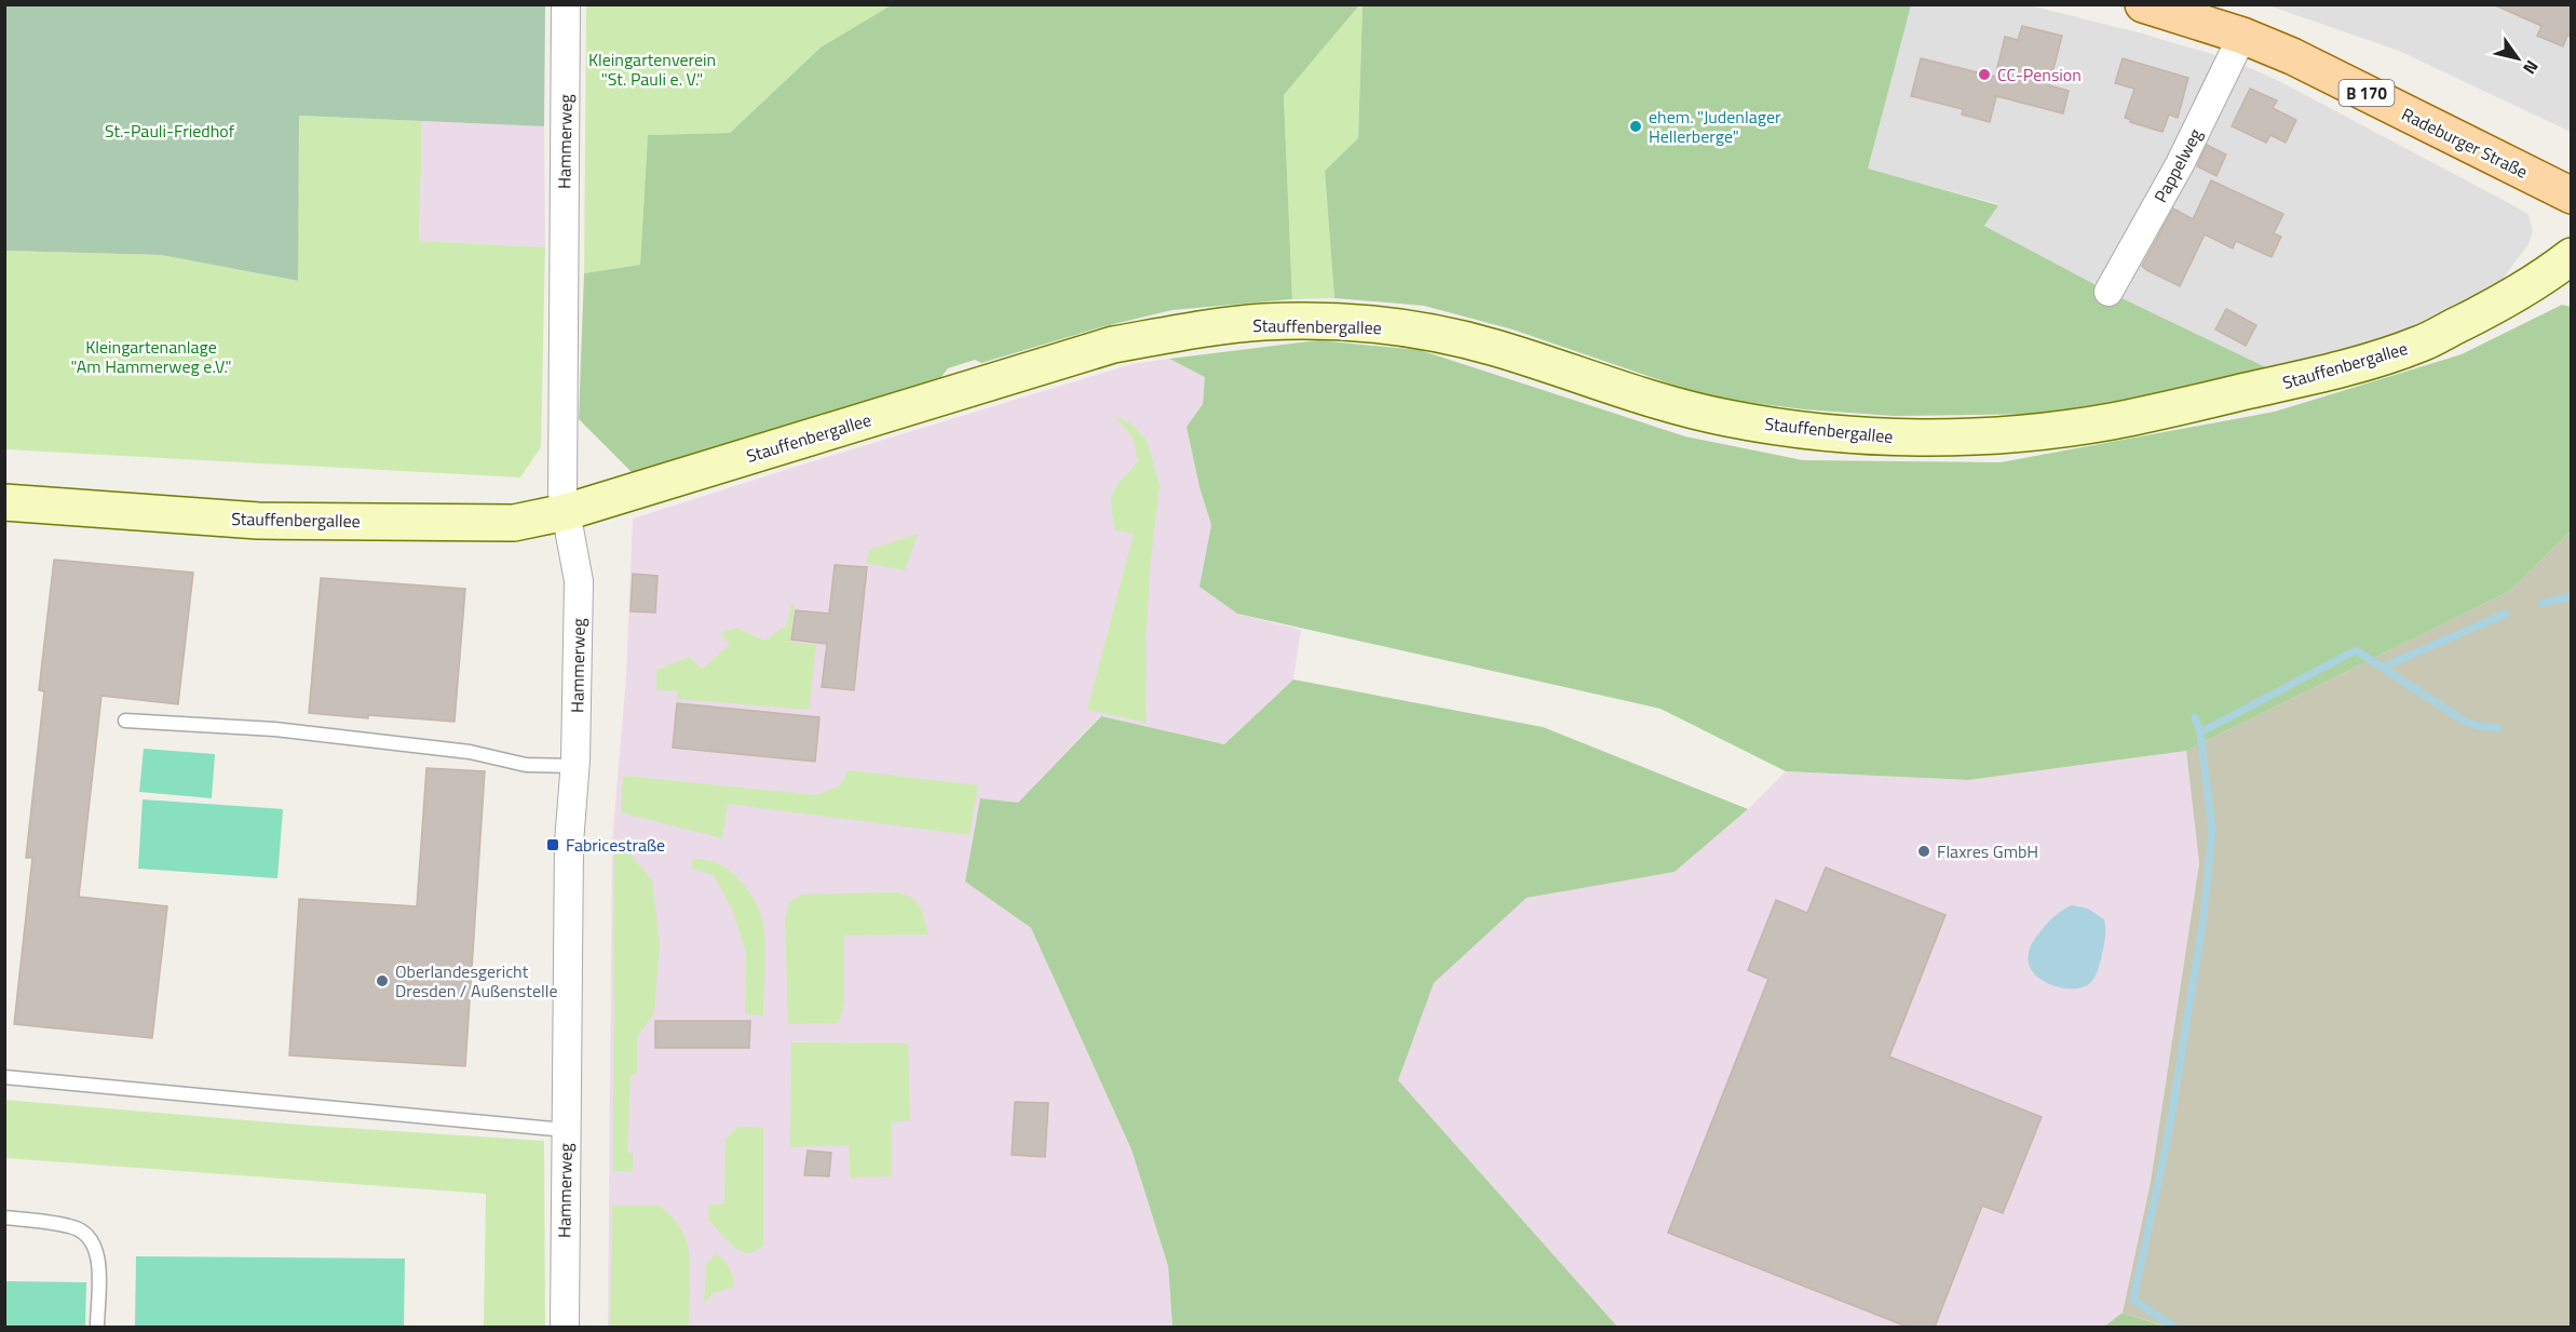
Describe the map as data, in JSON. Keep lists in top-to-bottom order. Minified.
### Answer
{"streets":{"main road":["B 170","Radeburger Straße","Stauffenbergallee"],"street":["Hammerweg","Pappelweg"]},"crossings":[["Hammerweg","Stauffenbergallee"],["Radeburger Straße","Pappelweg"]],"parks":["Kleingartenverein \"St. Pauli e. V.\"","St.-Pauli-Friedhof","Kleingartenanlage \"Am Hammerweg e.V.\""],"places":{"other":["CC-Pension","ehem. \"Judenlager Hellerberge\"","Flaxres GmbH","Oberlandesgericht Dresden / Außenstelle"],"transit":["Fabricestraße"]},"north":"bottom right"}
